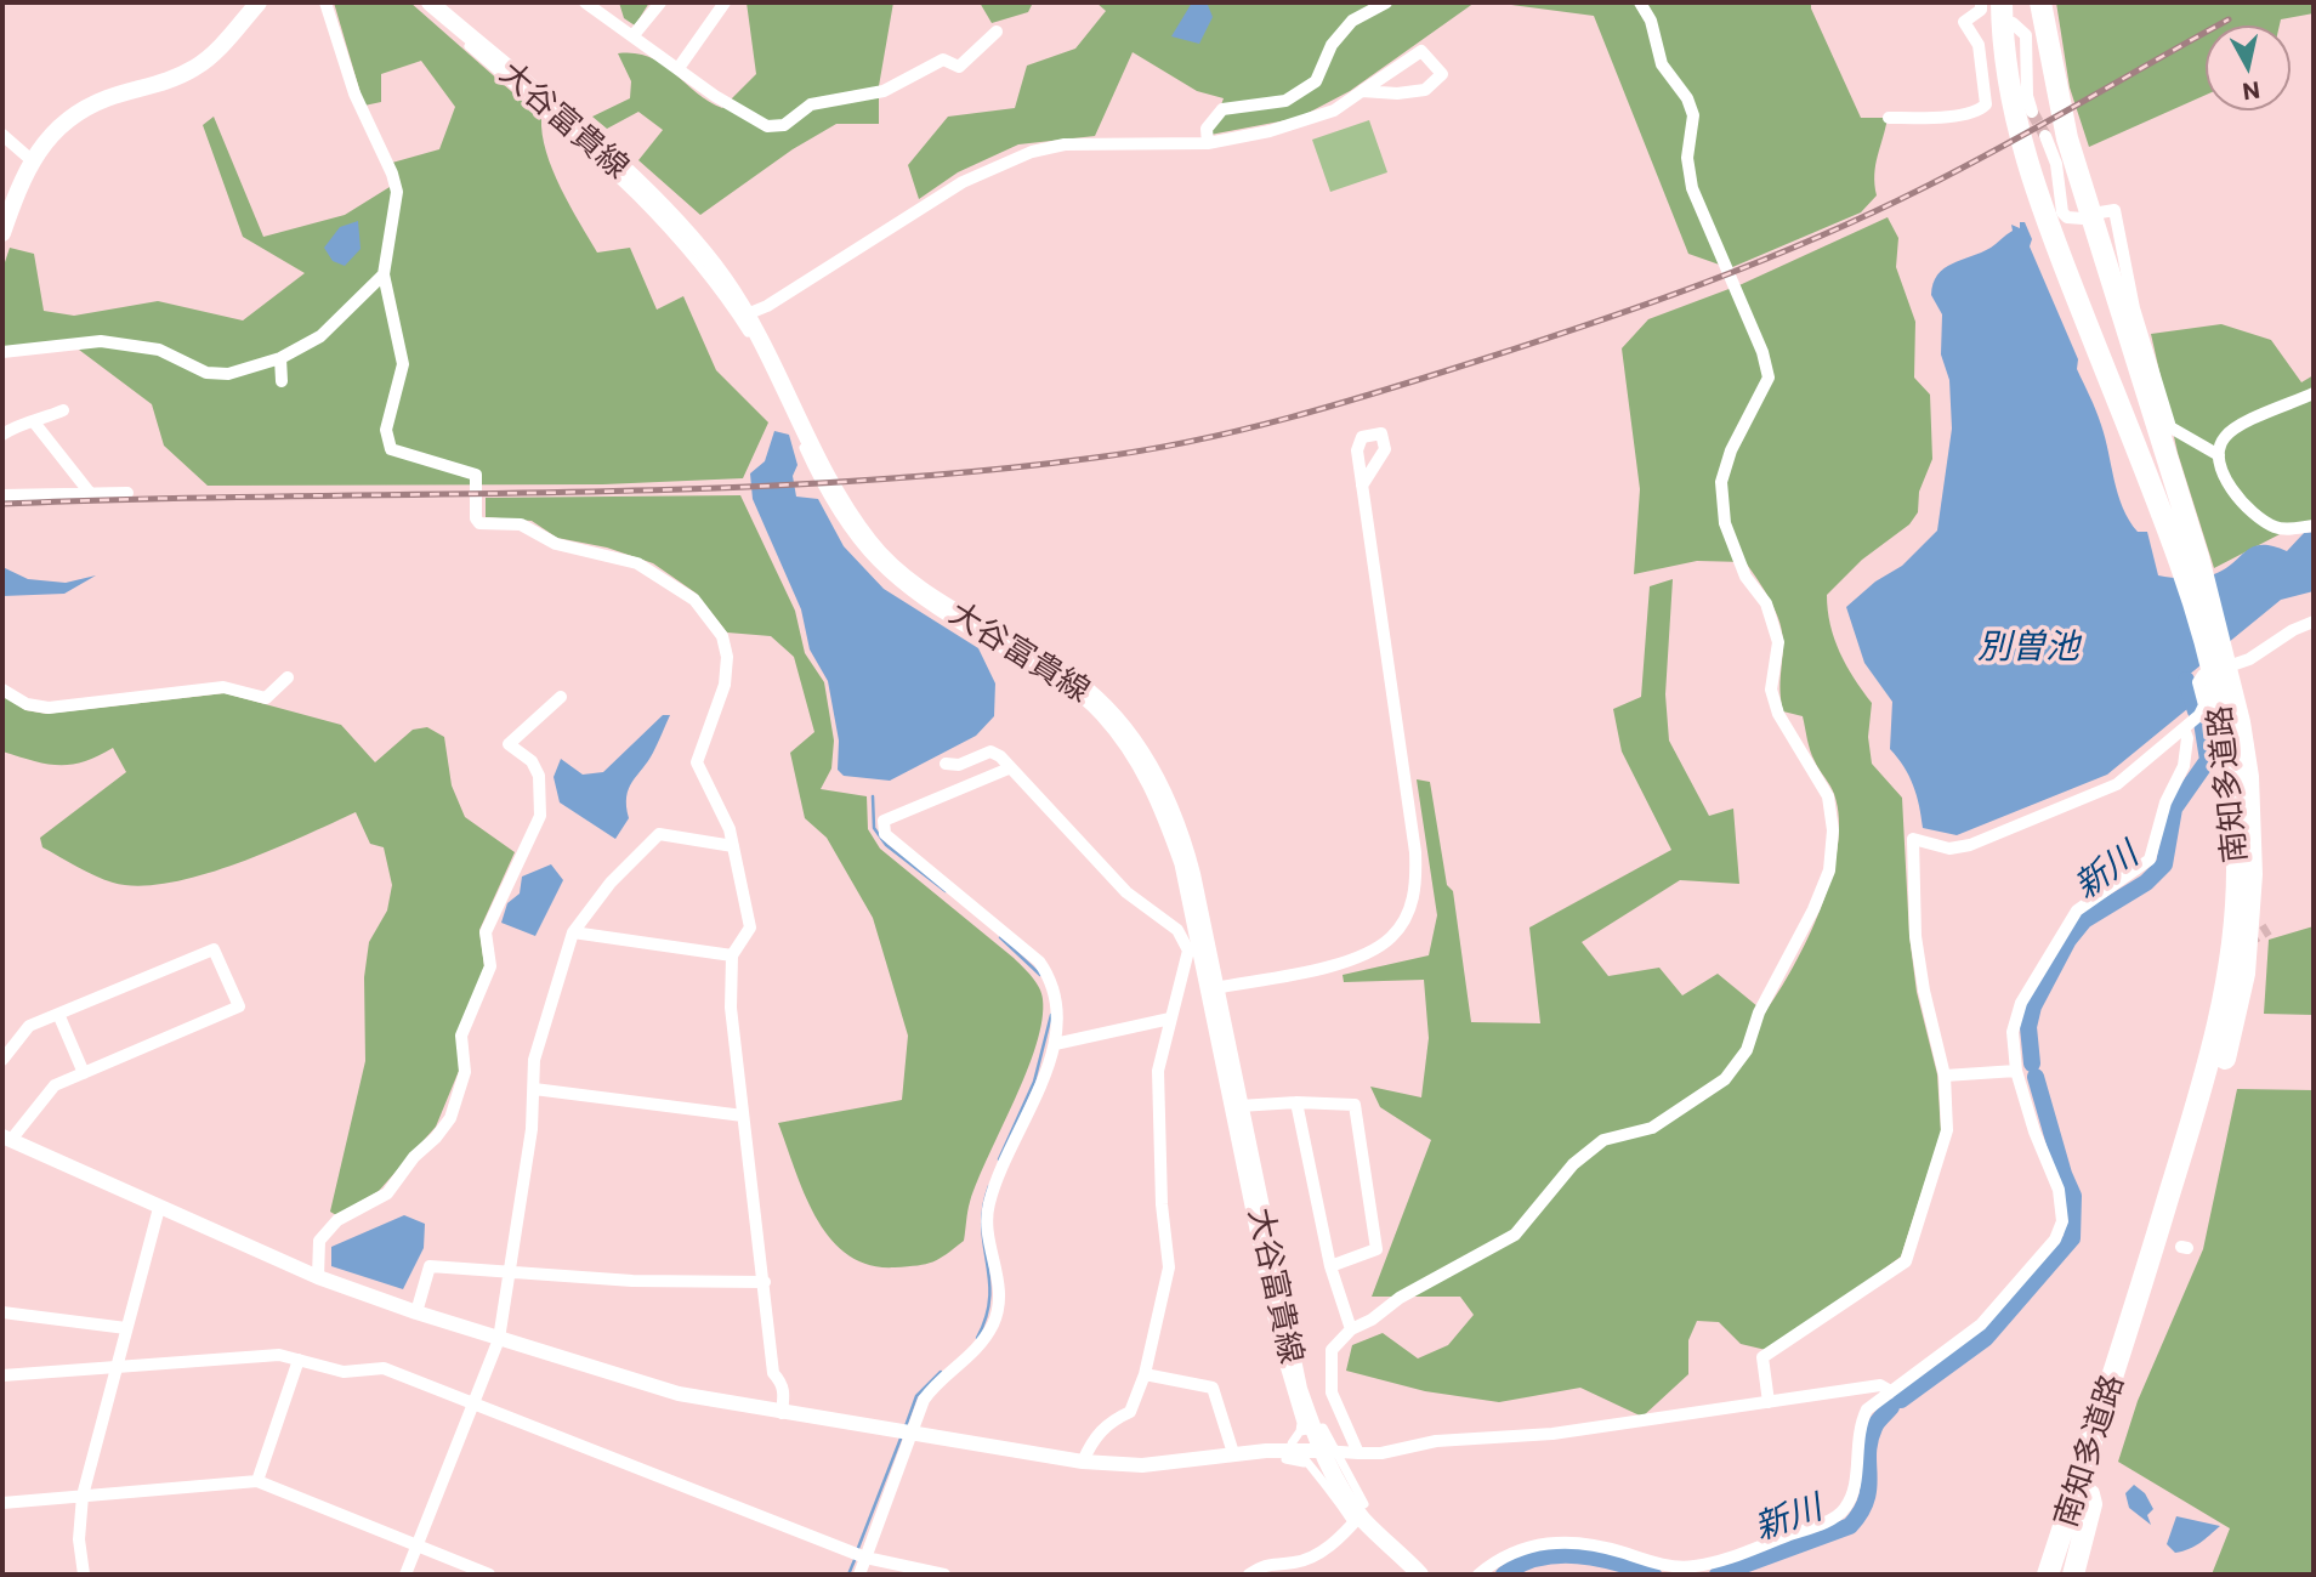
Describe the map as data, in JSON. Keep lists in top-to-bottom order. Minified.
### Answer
{"streets":{"highway":["南知多道路"],"main road":["大谷富貴線"]},"water":["別曽池","新川"],"north":"bottom"}
